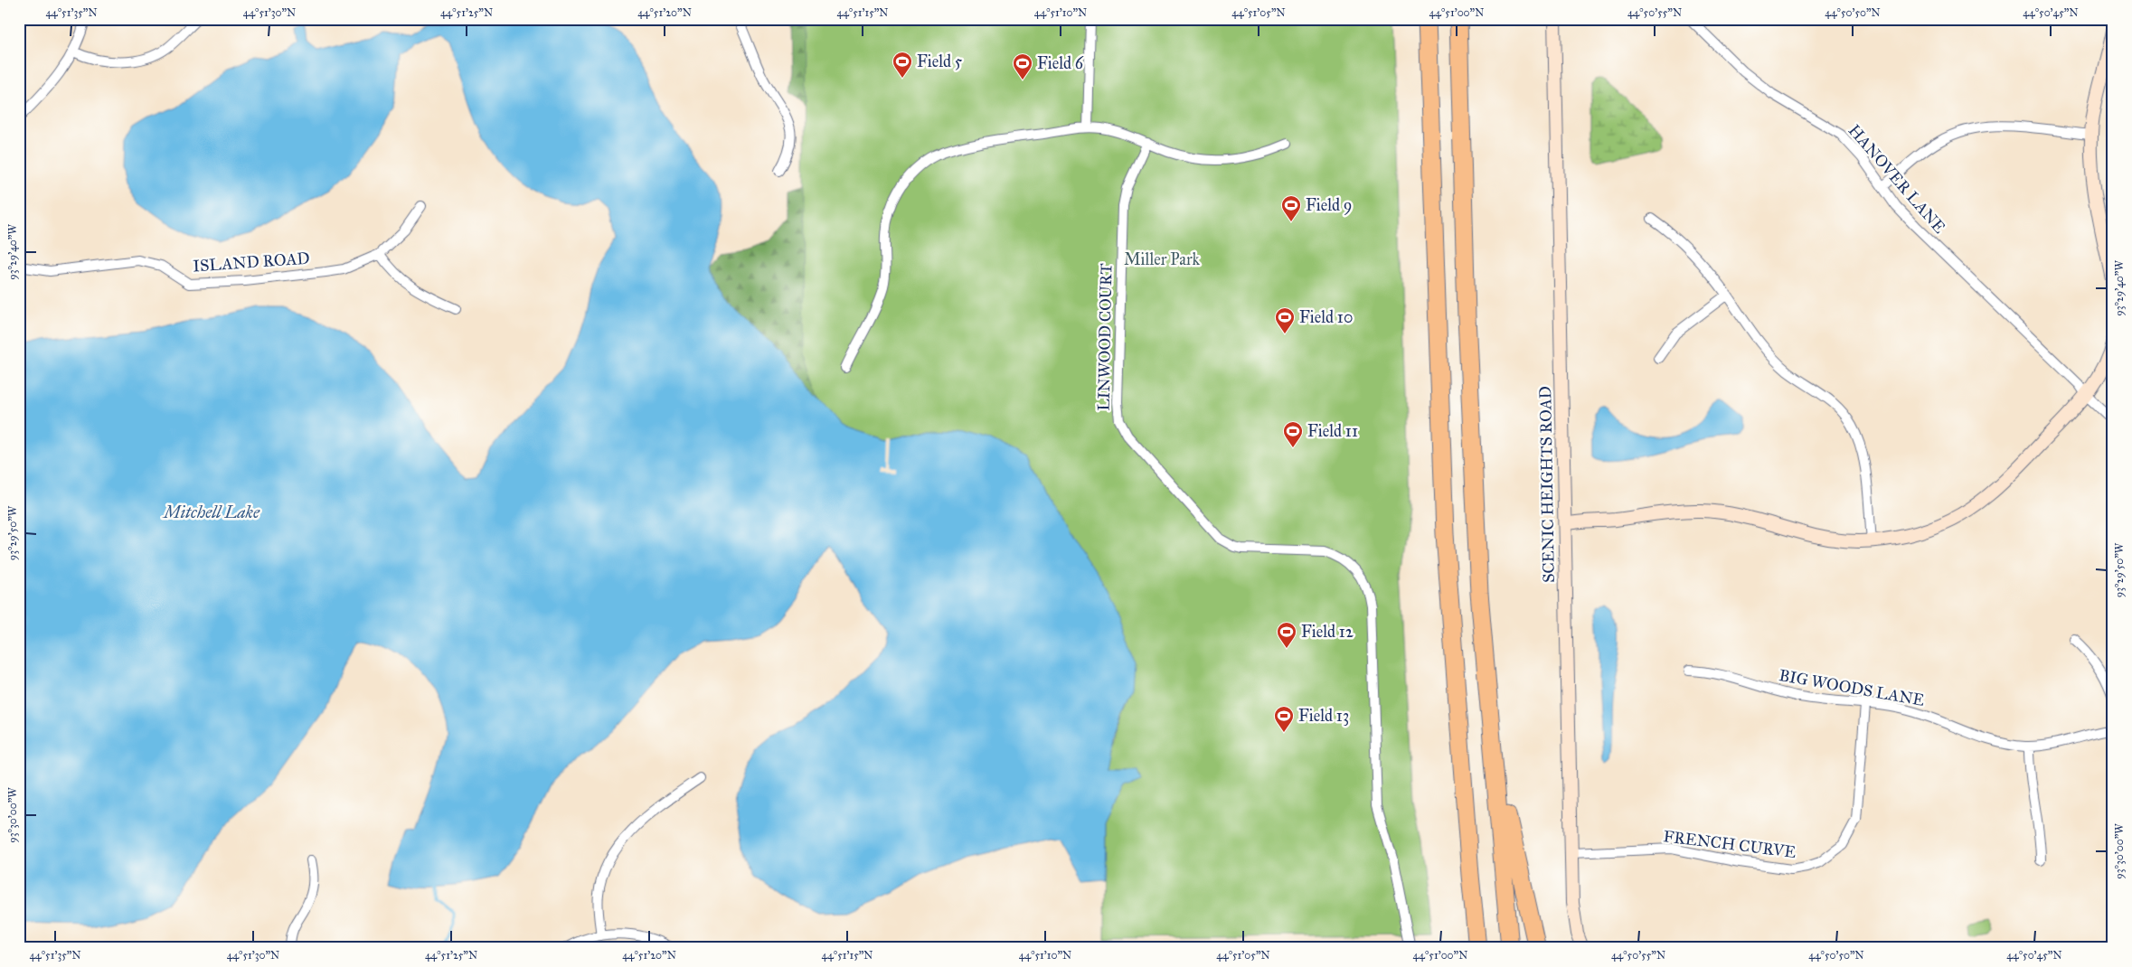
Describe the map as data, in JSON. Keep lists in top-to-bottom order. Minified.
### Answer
{"streets":{"street":["HANOVER LANE","ISLAND ROAD","LINWOOD COURT","SCENIC HEIGHTS ROAD","BIG WOODS LANE","FRENCH CURVE"]},"crossings":[["SCENIC HEIGHTS ROAD","FRENCH CURVE"],["BIG WOODS LANE","FRENCH CURVE"]],"water":["Mitchell Lake"],"parks":["Miller Park"],"places":{"sports":["Field 5","Field 6","Field 9","Field 10","Field 11","Field 12","Field 13"]},"coordinates":["44°51'35\"N","44°51'30\"N","44°51'25\"N","44°51'20\"N","44°51'15\"N","44°51'10\"N","44°51'05\"N","44°51'00\"N","44°50'55\"N","44°50'50\"N","44°50'45\"N","93°29'40\"W","93°29'50\"W","93°30'00\"W"]}
